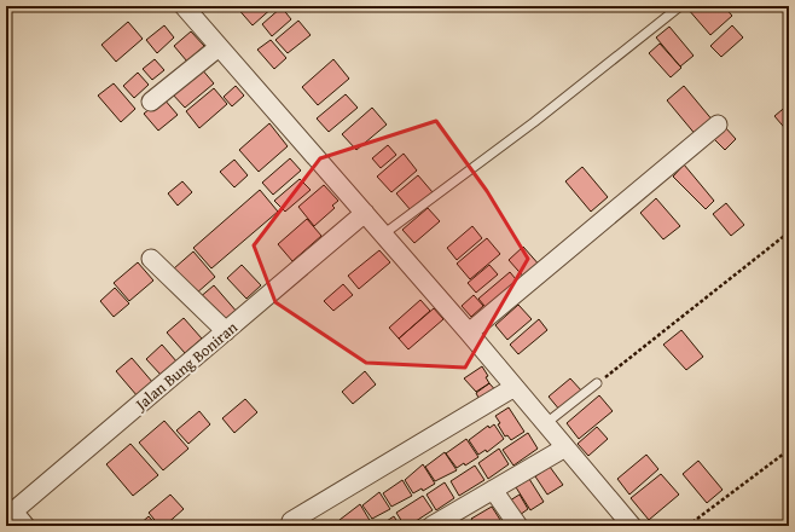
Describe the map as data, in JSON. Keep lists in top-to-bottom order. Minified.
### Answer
{"streets":{"street":["Jalan Bung Boniran"]}}
